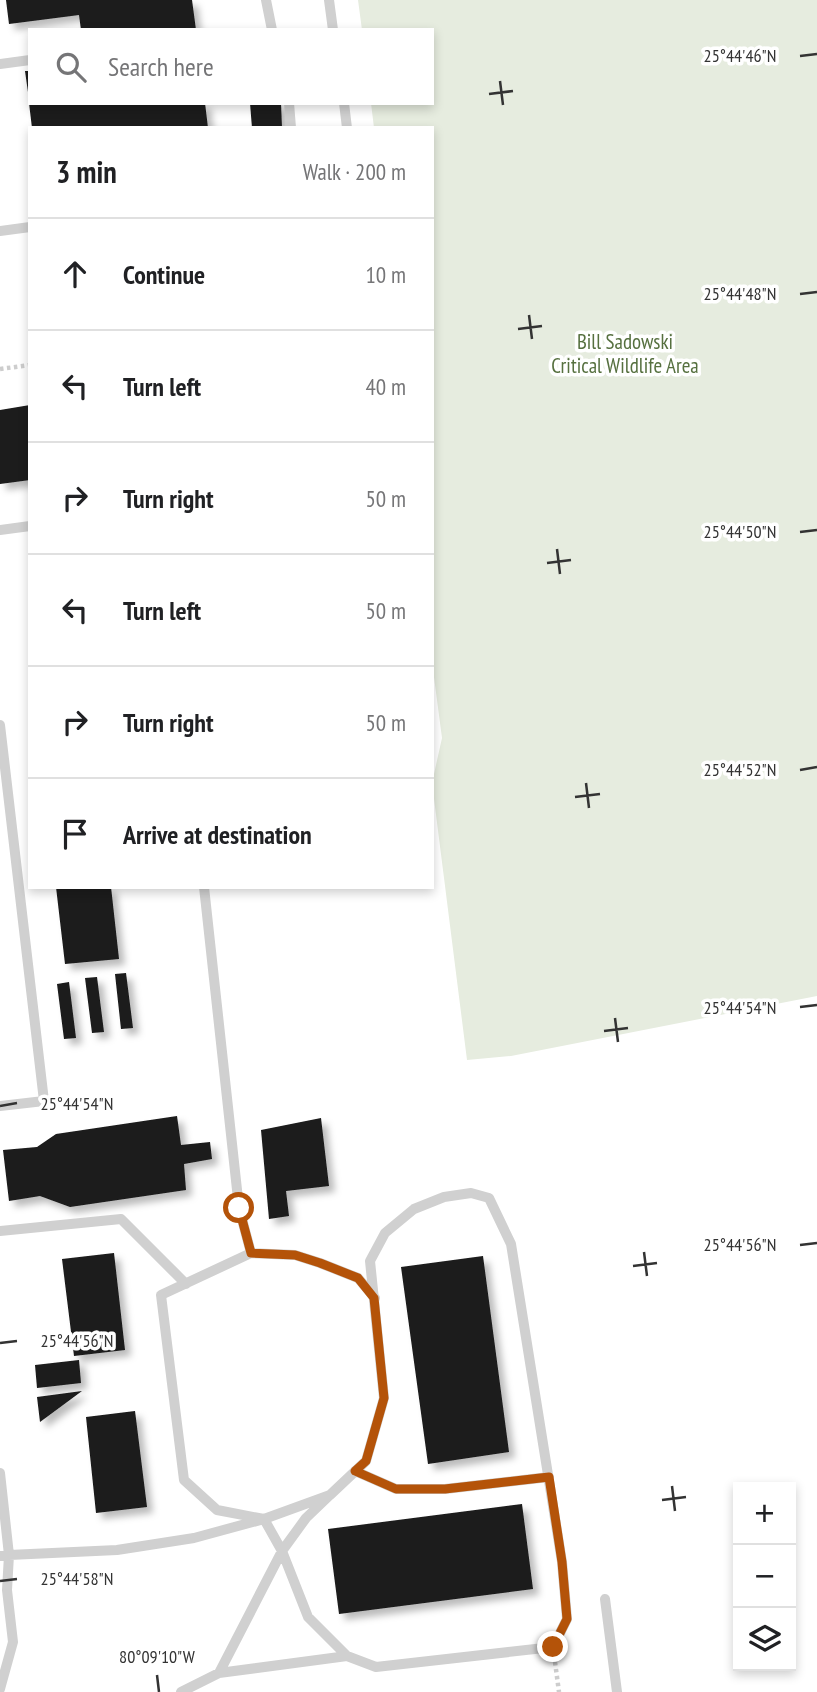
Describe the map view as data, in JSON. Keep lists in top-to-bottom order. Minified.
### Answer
{"parks":["Bill Sadowski Critical Wildlife Area"],"page":{"search":"Search here","heading":["3 min","Walk · 200 m"],"list":[["Continue","10 m"],["Turn left","40 m"],["Turn right","50 m"],["Turn left","50 m"],["Turn right","50 m"],"Arrive at destination"],"map_buttons":["+","−"]},"coordinates":["25°44'46\"N","25°44'48\"N","25°44'50\"N","25°44'52\"N","25°44'54\"N","25°44'56\"N","25°44'58\"N","80°09'10\"W"]}
